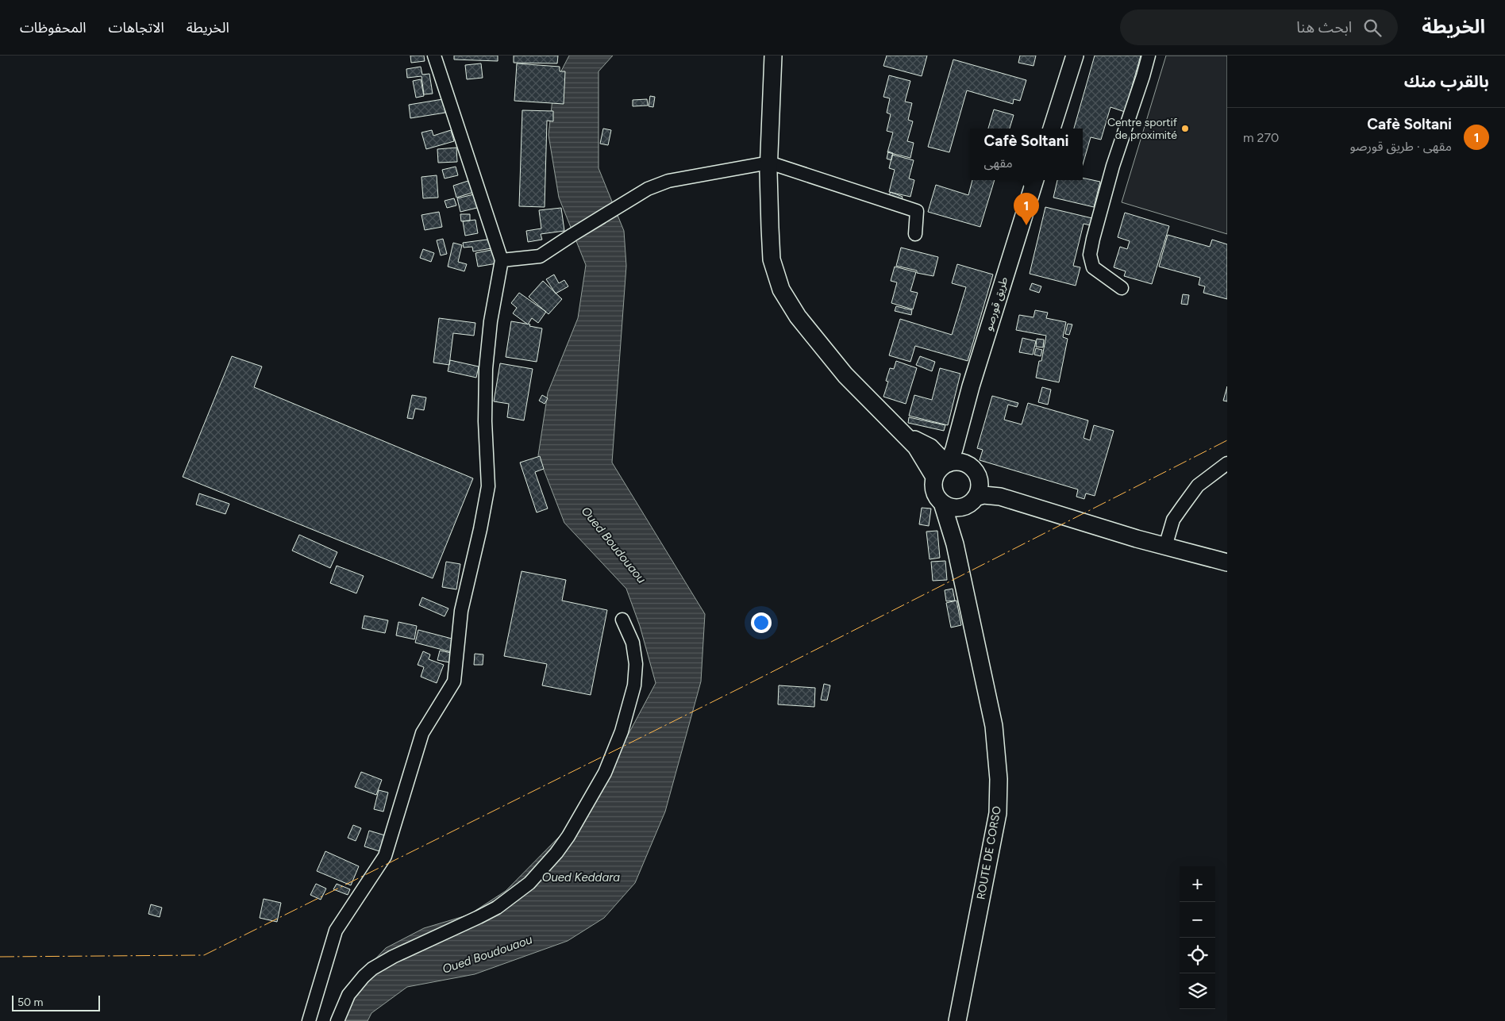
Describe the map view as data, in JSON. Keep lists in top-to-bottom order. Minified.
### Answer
{"streets":{"main road":["طريق قورصو","ROUTE DE CORSO"]},"crossings":[["طريق قورصو","ROUTE DE CORSO"]],"water":["Oued Boudouaou","Oued Keddara"],"places":["Centre sportif de proximité"],"scale_bar":"50 m","page":{"header":"الخريطة","search":"ابحث هنا","nav":["الخريطة","الاتجاهات","المحفوظات"],"heading":"بالقرب منك","list":[{"mark":"1","name":"Cafè Soltani","note":"مقهى · طريق قورصو","value":"270 m"}],"popup":["Cafè Soltani","مقهى"],"pins":"1","map_buttons":["+","−"],"scale":"50 m"}}
